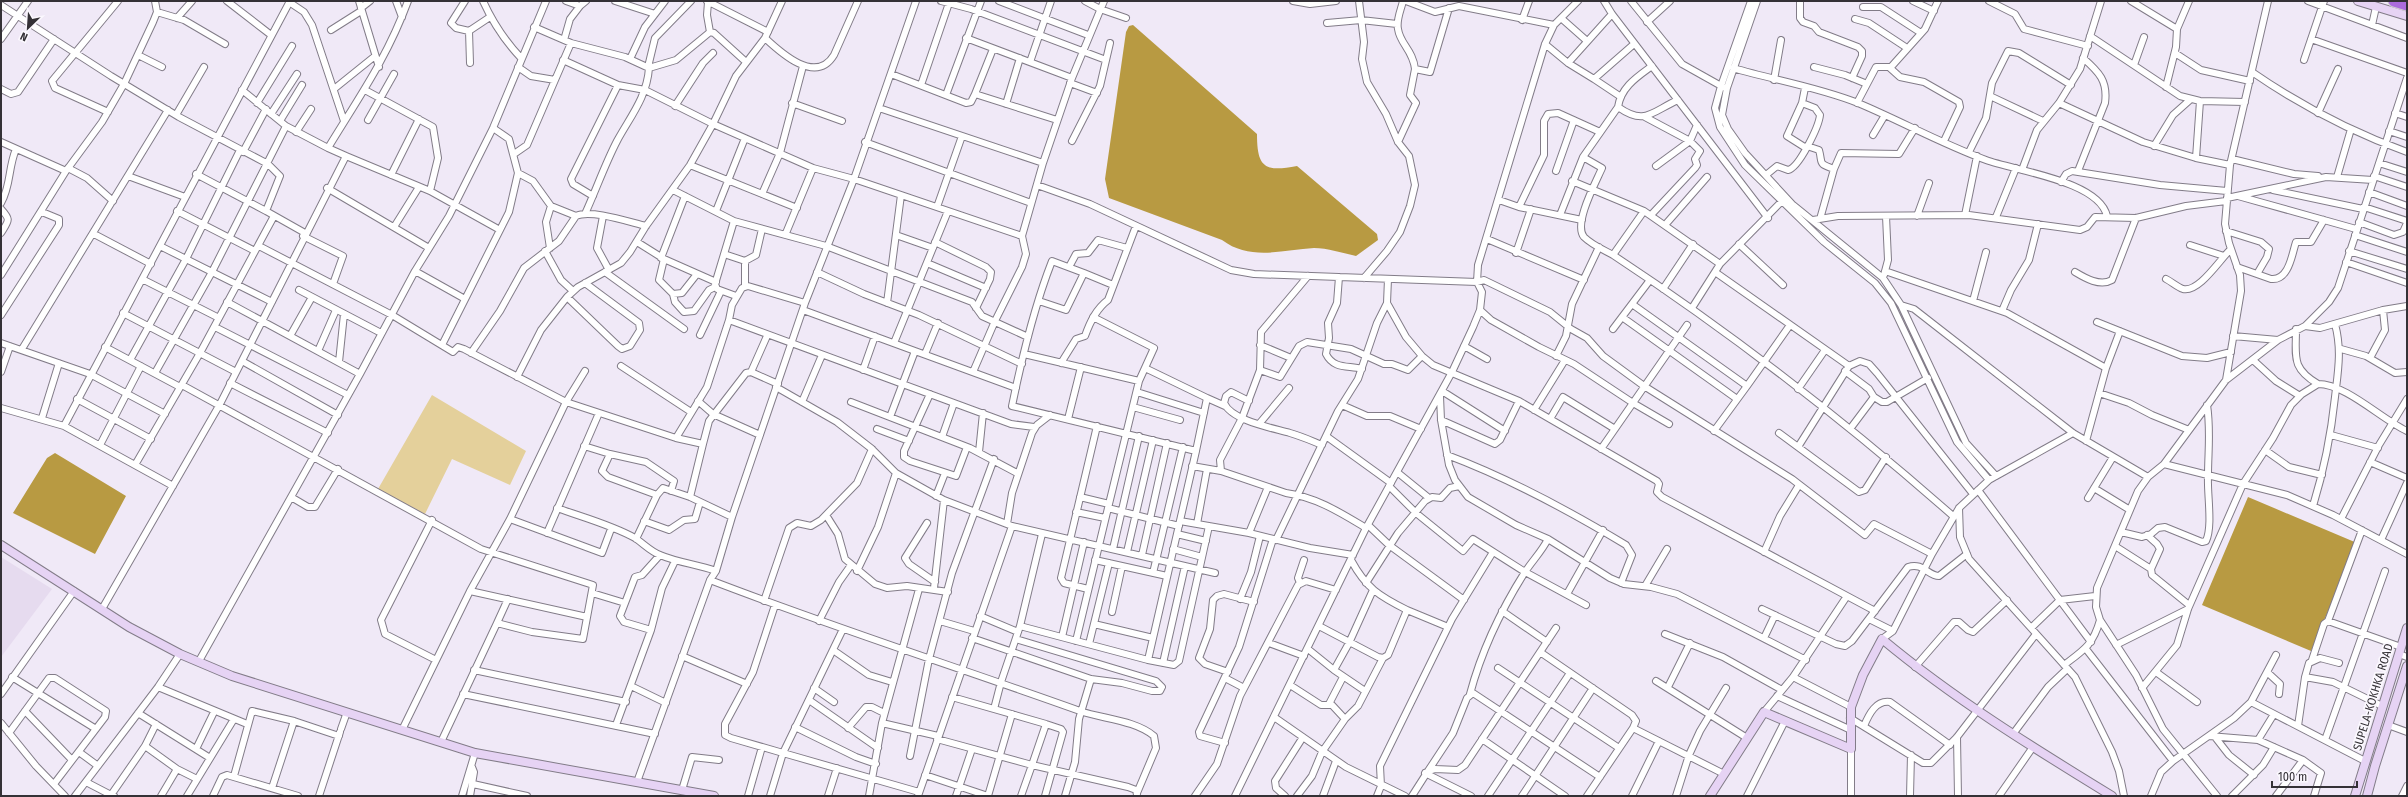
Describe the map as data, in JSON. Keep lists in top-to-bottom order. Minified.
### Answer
{"streets":{"main road":["SUPELA-KOKHKA ROAD"]},"scale_bar":"100 m","north":"bottom left"}
